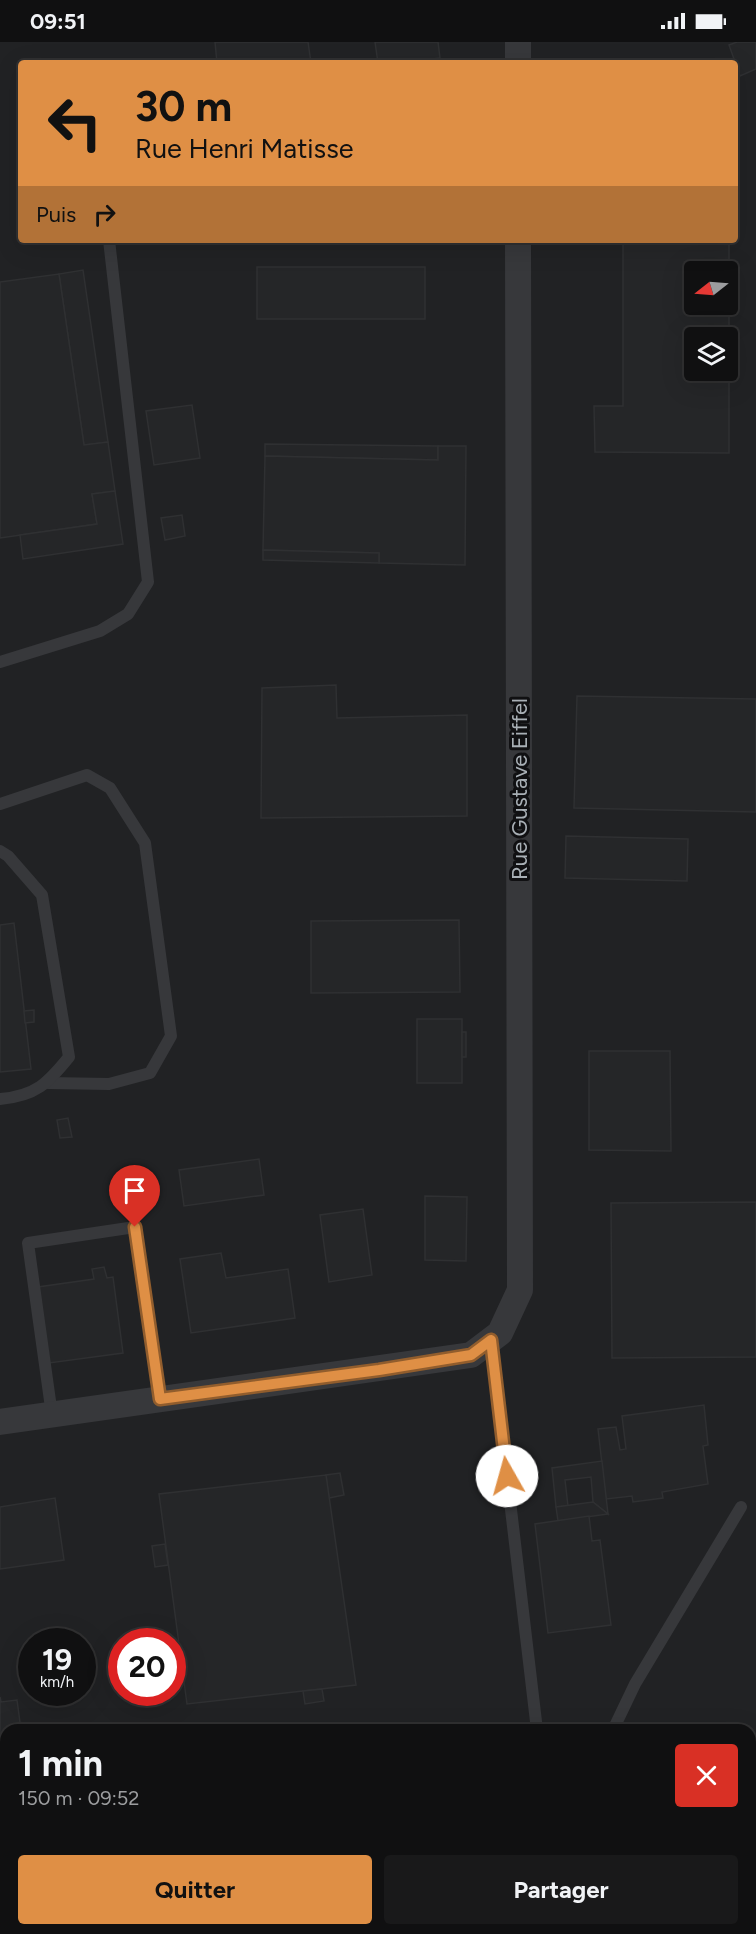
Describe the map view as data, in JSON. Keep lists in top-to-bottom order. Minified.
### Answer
{"streets":{"street":["Rue Gustave Eiffel"]},"north":"left","page":{"status":"09:51","turn":["30 m","Rue Henri Matisse"],"then":"Puis","speed":"19 km/h","limit":"20","heading":["1 min","150 m · 09:52"],"buttons":["Quitter","Partager"]}}
